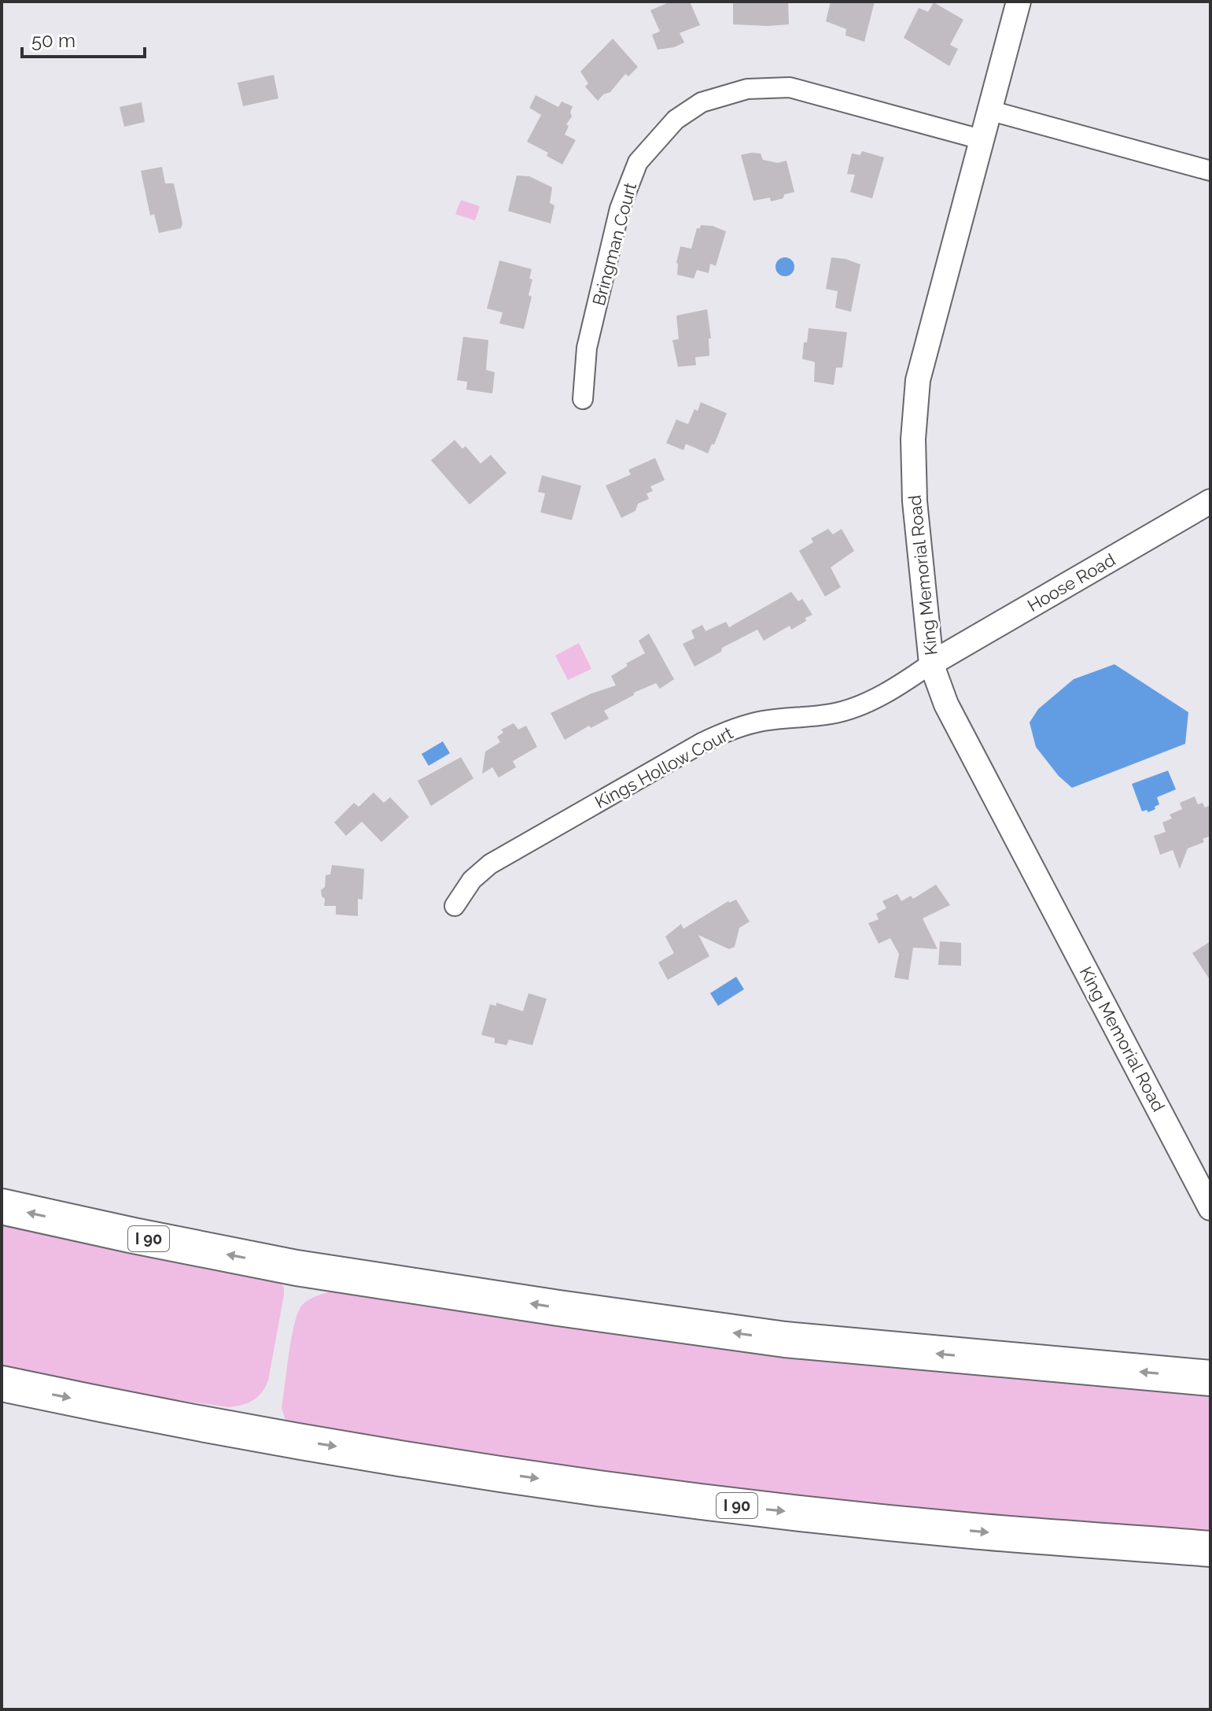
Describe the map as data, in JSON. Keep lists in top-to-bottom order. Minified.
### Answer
{"streets":{"highway":["I 90"],"street":["Bringman Court","King Memorial Road","Hoose Road","Kings Hollow Court"]},"crossings":[["Bringman Court","King Memorial Road"],["King Memorial Road","Hoose Road"],["King Memorial Road","Kings Hollow Court"],["Hoose Road","Kings Hollow Court"]],"scale_bar":"50 m"}
